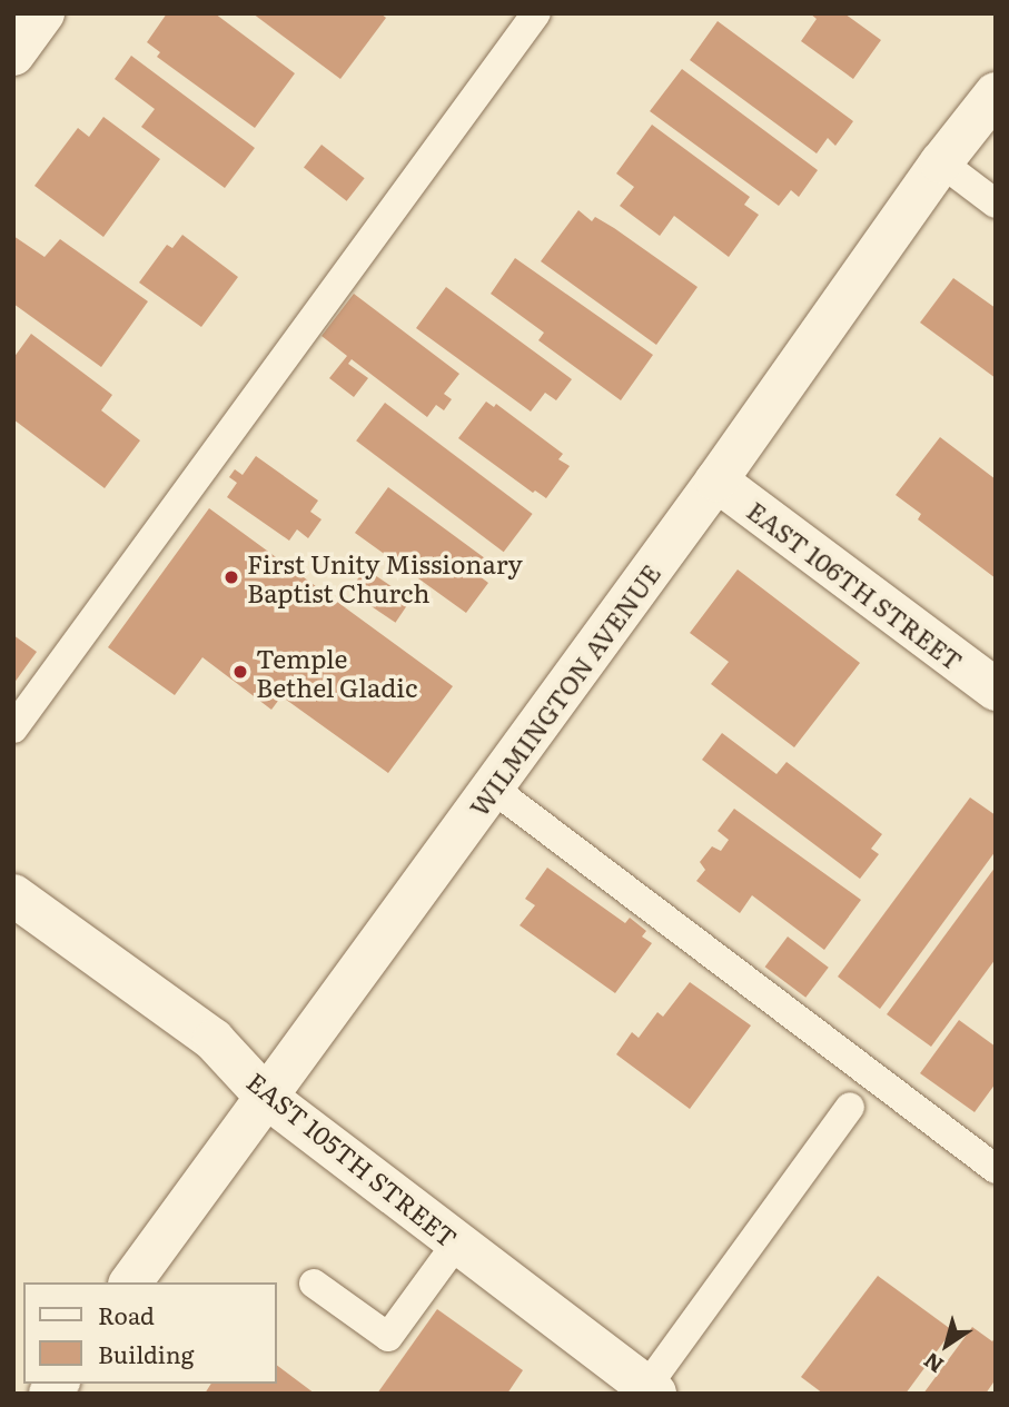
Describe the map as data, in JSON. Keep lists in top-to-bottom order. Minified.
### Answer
{"streets":{"main road":["EAST 106TH STREET","WILMINGTON AVENUE","EAST 105TH STREET"]},"crossings":[["EAST 106TH STREET","WILMINGTON AVENUE"],["WILMINGTON AVENUE","EAST 105TH STREET"]],"places":["First Unity Missionary Baptist Church","Temple Bethel Gladic"],"legend":["Road","Building"],"north":"bottom left"}
